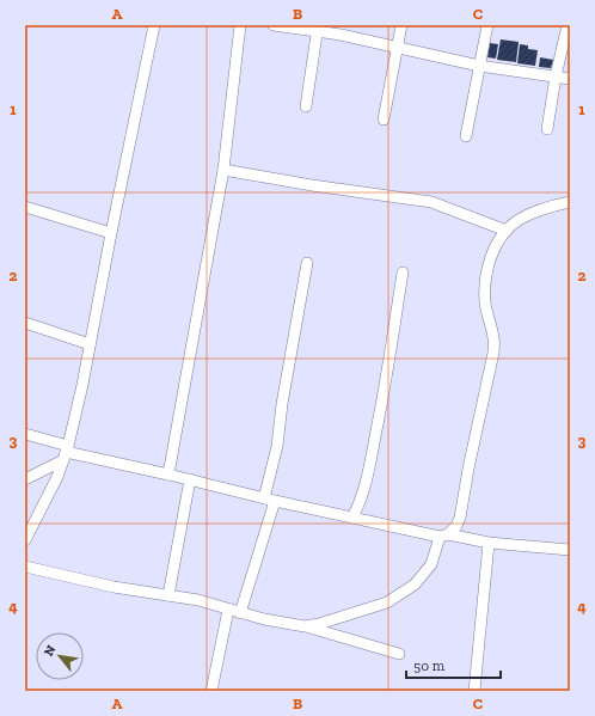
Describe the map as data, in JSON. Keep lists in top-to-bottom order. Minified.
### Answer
{"scale_bar":"50 m","north":"top left","grid":{"columns":["A","B","C"],"rows":["1","2","3","4"]}}
